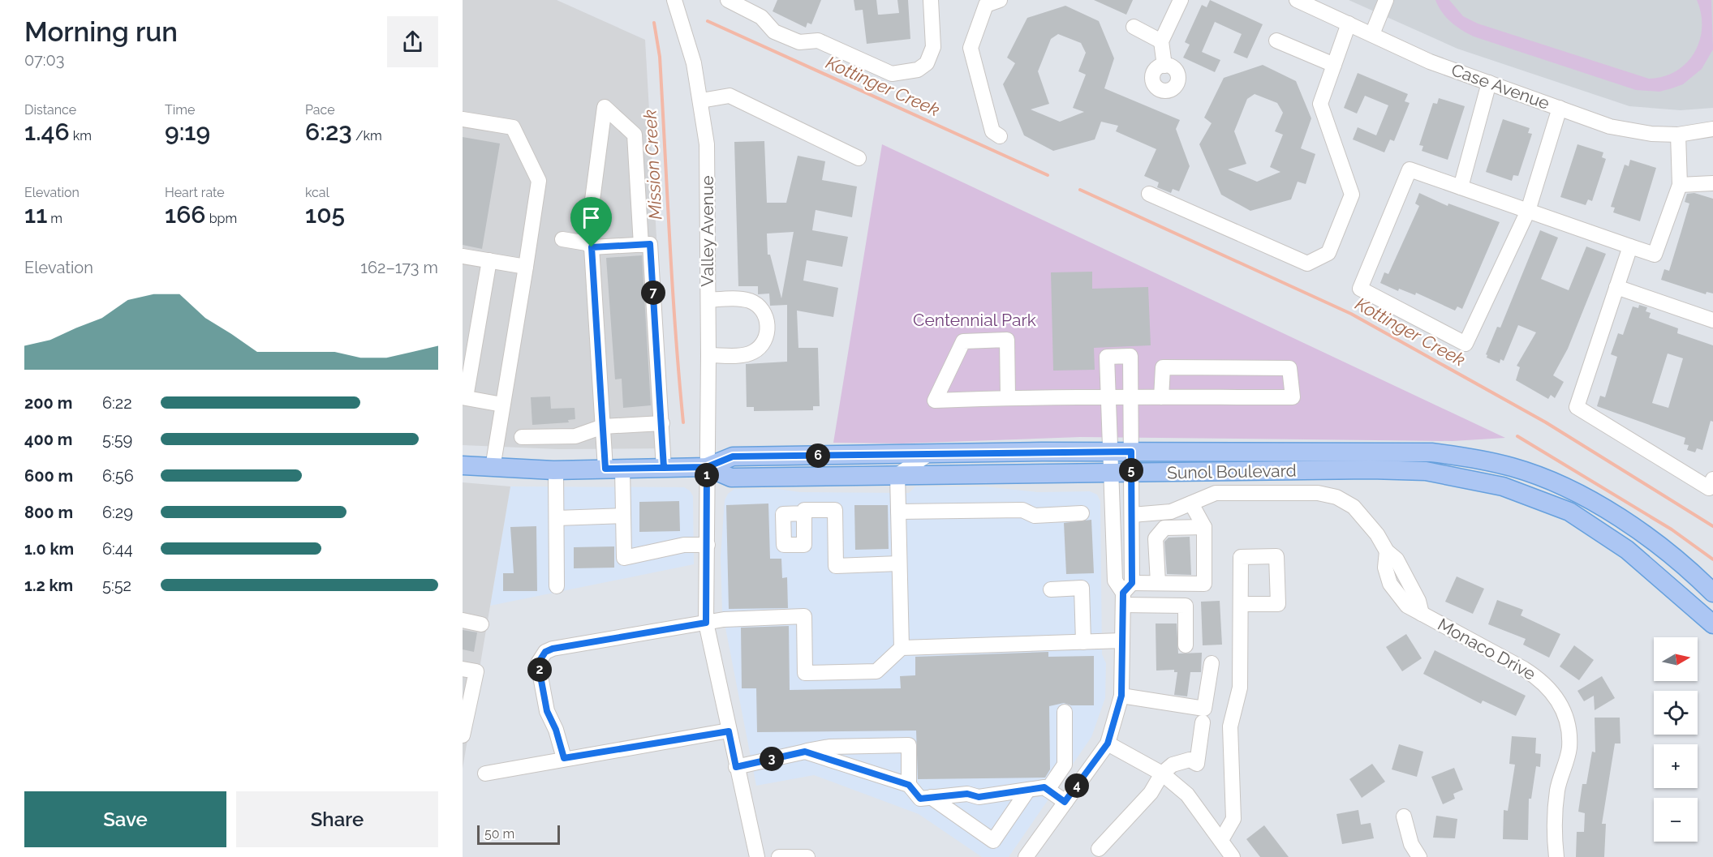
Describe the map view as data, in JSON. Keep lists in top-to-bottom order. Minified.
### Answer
{"streets":{"main road":["Sunol Boulevard"],"street":["Case Avenue","Valley Avenue","Monaco Drive"]},"crossings":[["Valley Avenue","Sunol Boulevard"]],"water":["Kottinger Creek","Mission Creek"],"parks":["Centennial Park"],"scale_bar":"50 m","north":"right","page":{"heading":["Morning run","07:03"],"stats":[["Distance","1.46 km"],["Time","9:19"],["Pace","6:23 /km"],["Elevation","11 m"],["Heart rate","166 bpm"],["kcal","105"]],"chart":["Elevation","162–173 m"],"pins":["7","6","5","1","2","3","4"],"list":[{"name":"200 m","note":"6:22"},{"name":"400 m","note":"5:59"},{"name":"600 m","note":"6:56"},{"name":"800 m","note":"6:29"},{"name":"1.0 km","note":"6:44"},{"name":"1.2 km","note":"5:52"}],"map_buttons":["+","−"],"buttons":["Save","Share"],"scale":"50 m"}}
